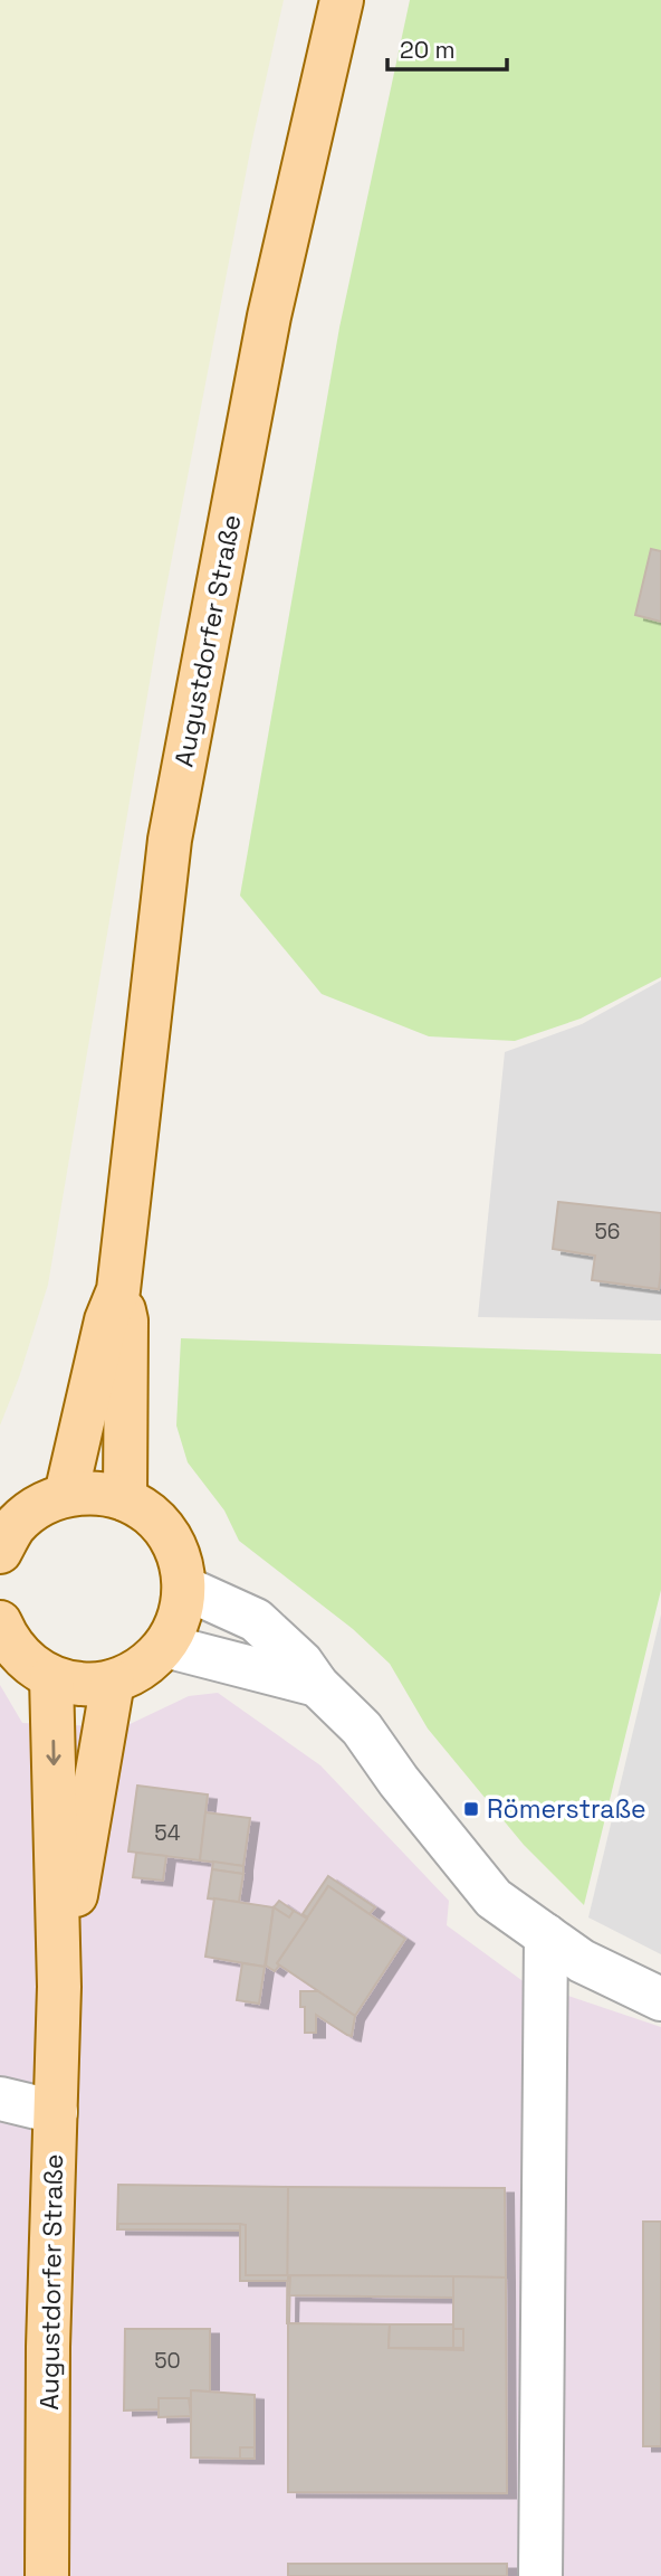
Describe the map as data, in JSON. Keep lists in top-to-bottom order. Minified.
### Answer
{"streets":{"main road":["Augustdorfer Straße"]},"places":{"transit":["Römerstraße"]},"house_numbers":["56","54","50"],"scale_bar":"20 m"}
